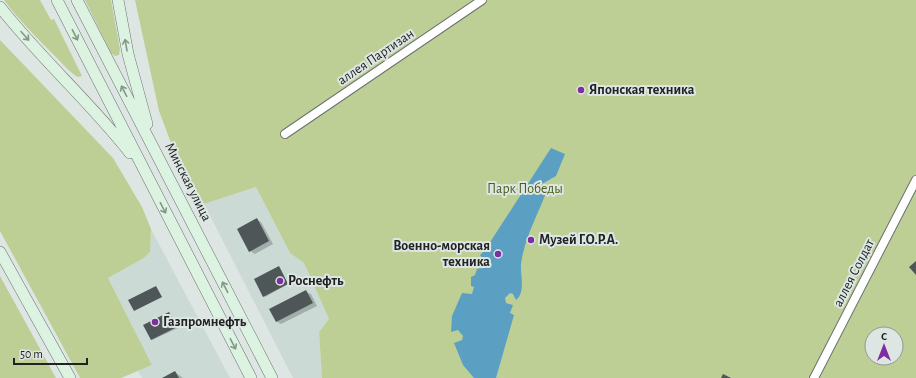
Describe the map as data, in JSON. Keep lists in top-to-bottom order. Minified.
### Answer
{"streets":{"main road":["Минская улица"],"street":["аллея Партизан","аллея Солдат"]},"parks":["Парк Победы"],"places":["Японская техника","Музей Г.О.Р.А.","Военно-морская техника","Роснефть","Газпромнефть"],"scale_bar":"50 m","north":"top"}
